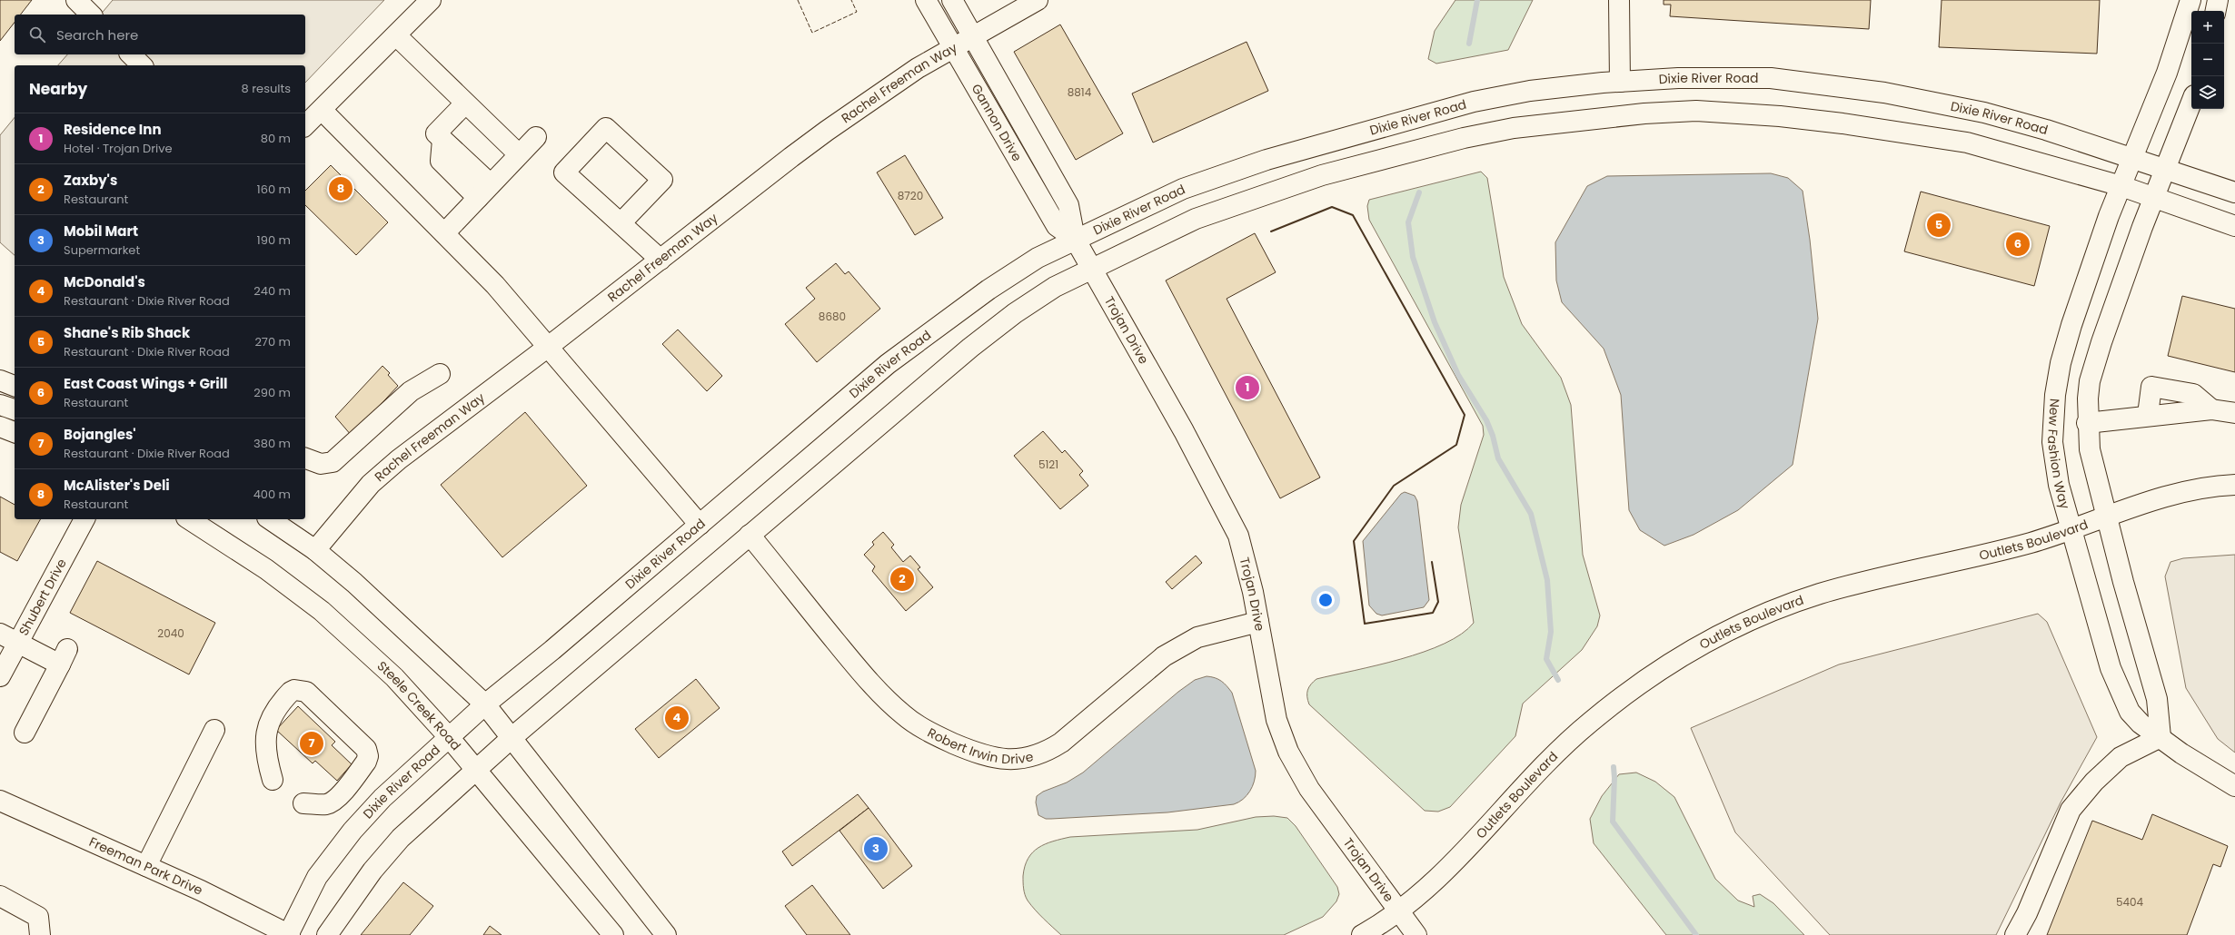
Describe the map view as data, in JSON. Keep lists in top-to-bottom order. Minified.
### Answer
{"streets":{"street":["Dixie River Road","Rachel Freeman Way","Gannon Drive","Trojan Drive","New Fashion Way","Outlets Boulevard","Shubert Drive","Steele Creek Road","Robert Irwin Drive","Freeman Park Drive"]},"crossings":[["Dixie River Road","Gannon Drive"],["Dixie River Road","Trojan Drive"],["Dixie River Road","New Fashion Way"],["Dixie River Road","Steele Creek Road"],["Dixie River Road","Freeman Park Drive"],["Rachel Freeman Way","Gannon Drive"],["Gannon Drive","Trojan Drive"],["Trojan Drive","Outlets Boulevard"],["Trojan Drive","Robert Irwin Drive"],["New Fashion Way","Outlets Boulevard"]],"house_numbers":["8814","8720","8680","5121","2040","5404"],"page":{"map_buttons":["+","−"],"search":"Search here","heading":["Nearby","8 results"],"list":[{"mark":"1","name":"Residence Inn","note":"Hotel · Trojan Drive","value":"80 m"},{"mark":"2","name":"Zaxby's","note":"Restaurant","value":"160 m"},{"mark":"3","name":"Mobil Mart","note":"Supermarket","value":"190 m"},{"mark":"4","name":"McDonald's","note":"Restaurant · Dixie River Road","value":"240 m"},{"mark":"5","name":"Shane's Rib Shack","note":"Restaurant · Dixie River Road","value":"270 m"},{"mark":"6","name":"East Coast Wings + Grill","note":"Restaurant","value":"290 m"},{"mark":"7","name":"Bojangles'","note":"Restaurant · Dixie River Road","value":"380 m"},{"mark":"8","name":"McAlister's Deli","note":"Restaurant","value":"400 m"}],"pins":["8","5","6","1","2","4","7","3"]}}
